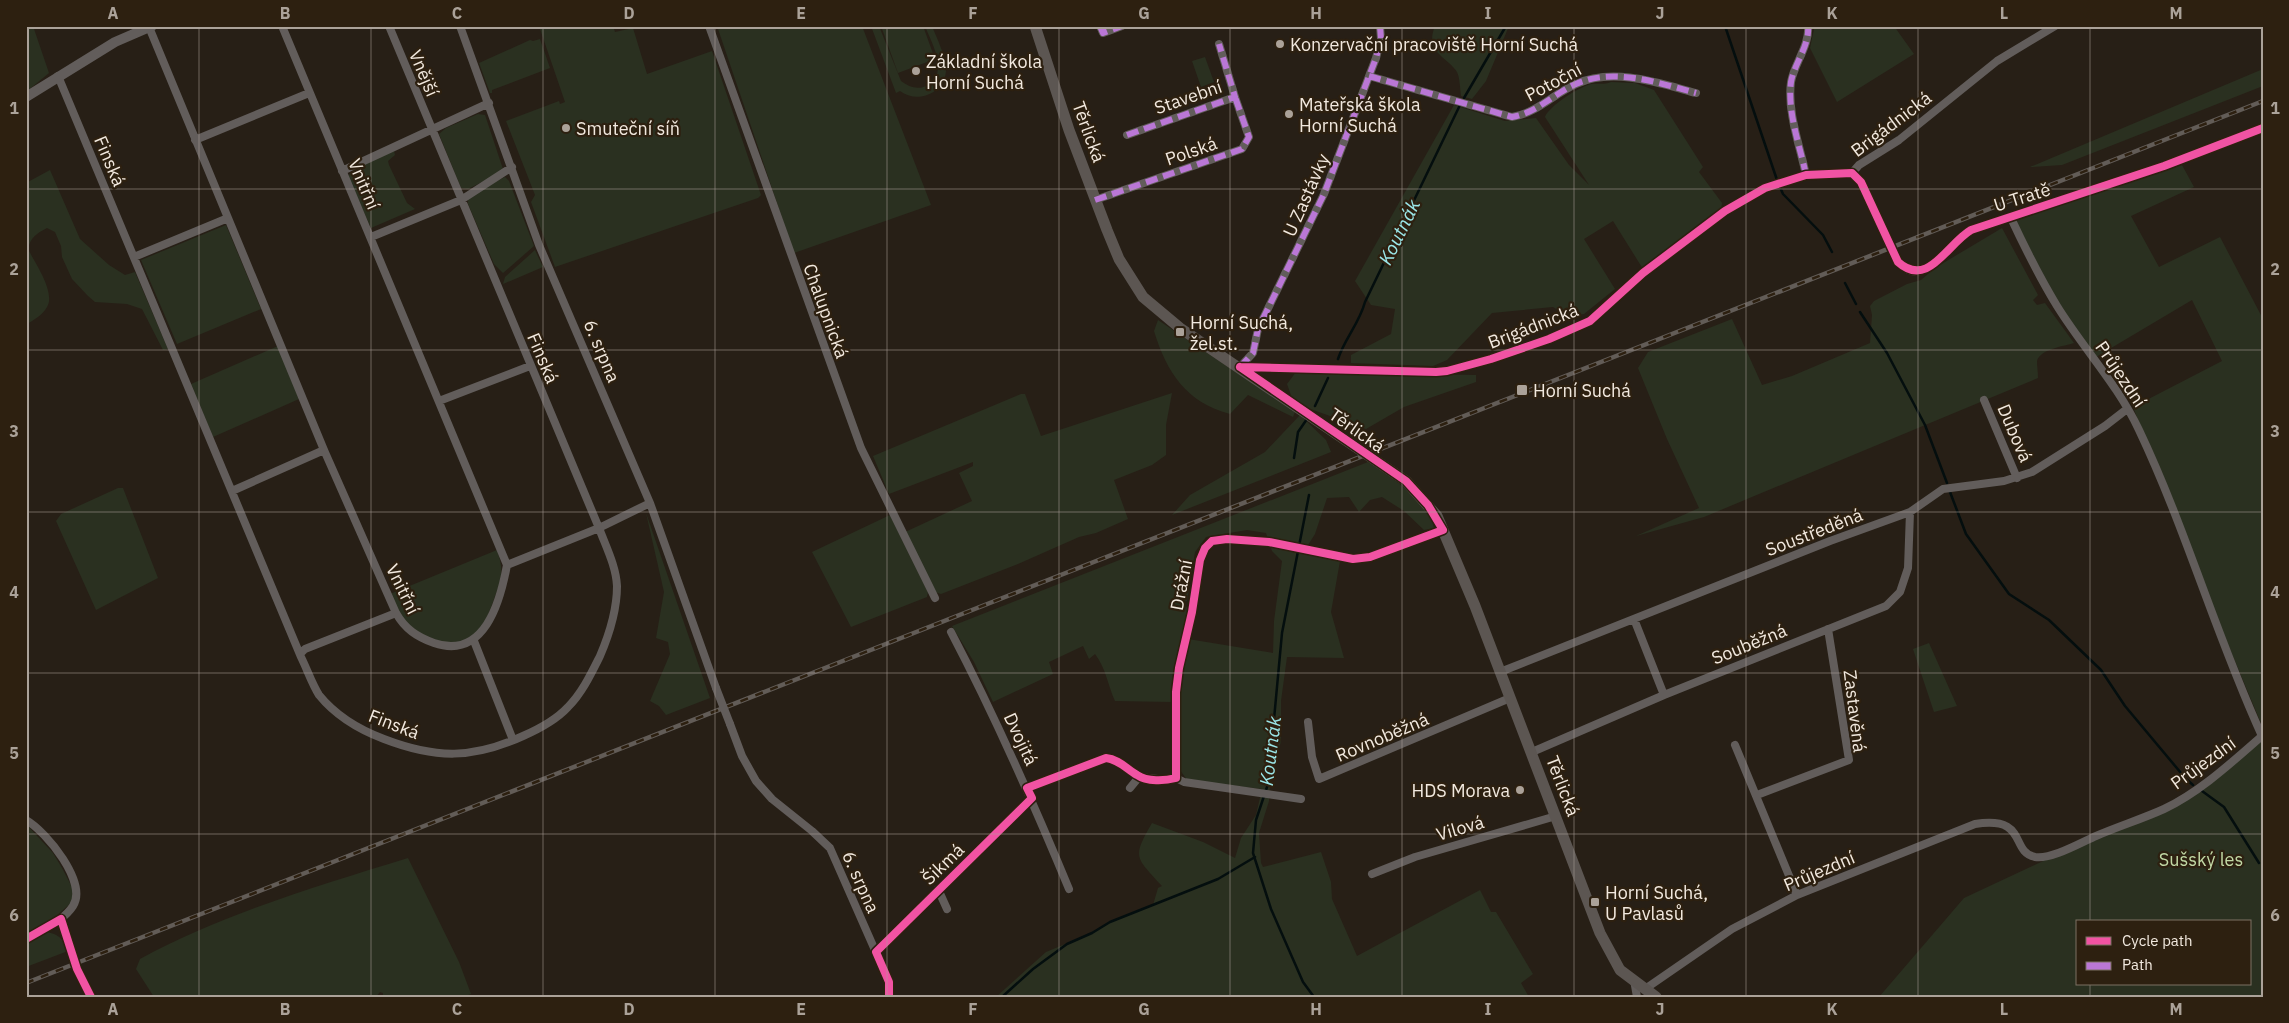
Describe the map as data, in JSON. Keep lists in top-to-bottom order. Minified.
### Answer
{"streets":{"main road":["Těrlická"],"street":["Vnější","Potoční","Stavební","Brigádnická","Polská","Finská","Vnitřní","U Zastávky","U Tratě","Chalupnická","6. srpna","Průjezdní","Dubová","Soustředěná","Drážní","Souběžná","Zastavěná","Rovnoběžná","Dvojitá","Vilová","Šikmá"]},"crossings":[["Vnější","Finská"],["Potoční","U Zastávky"],["Stavební","Polská"],["Brigádnická","Těrlická"],["Brigádnická","U Zastávky"],["Brigádnická","U Tratě"],["Těrlická","Polská"],["Těrlická","U Zastávky"],["Těrlická","Průjezdní"],["Těrlická","Soustředěná"],["Těrlická","Drážní"],["Těrlická","Souběžná"],["Těrlická","Rovnoběžná"],["Těrlická","Vilová"],["U Tratě","Průjezdní"],["6. srpna","Šikmá"],["Průjezdní","Soustředěná"],["Dubová","Soustředěná"],["Soustředěná","Souběžná"],["Souběžná","Zastavěná"],["Dvojitá","Šikmá"]],"water":["Koutnák"],"parks":["Sušský les"],"places":{"other":["Konzervační pracoviště Horní Suchá","Základní škola Horní Suchá","Mateřská škola Horní Suchá","Smuteční síň","HDS Morava"],"transit":["Horní Suchá, žel.st.","Horní Suchá","Horní Suchá, U Pavlasů"]},"legend":["Cycle path","Path"],"grid":{"columns":["A","B","C","D","E","F","G","H","I","J","K","L","M"],"rows":["1","2","3","4","5","6"]}}
